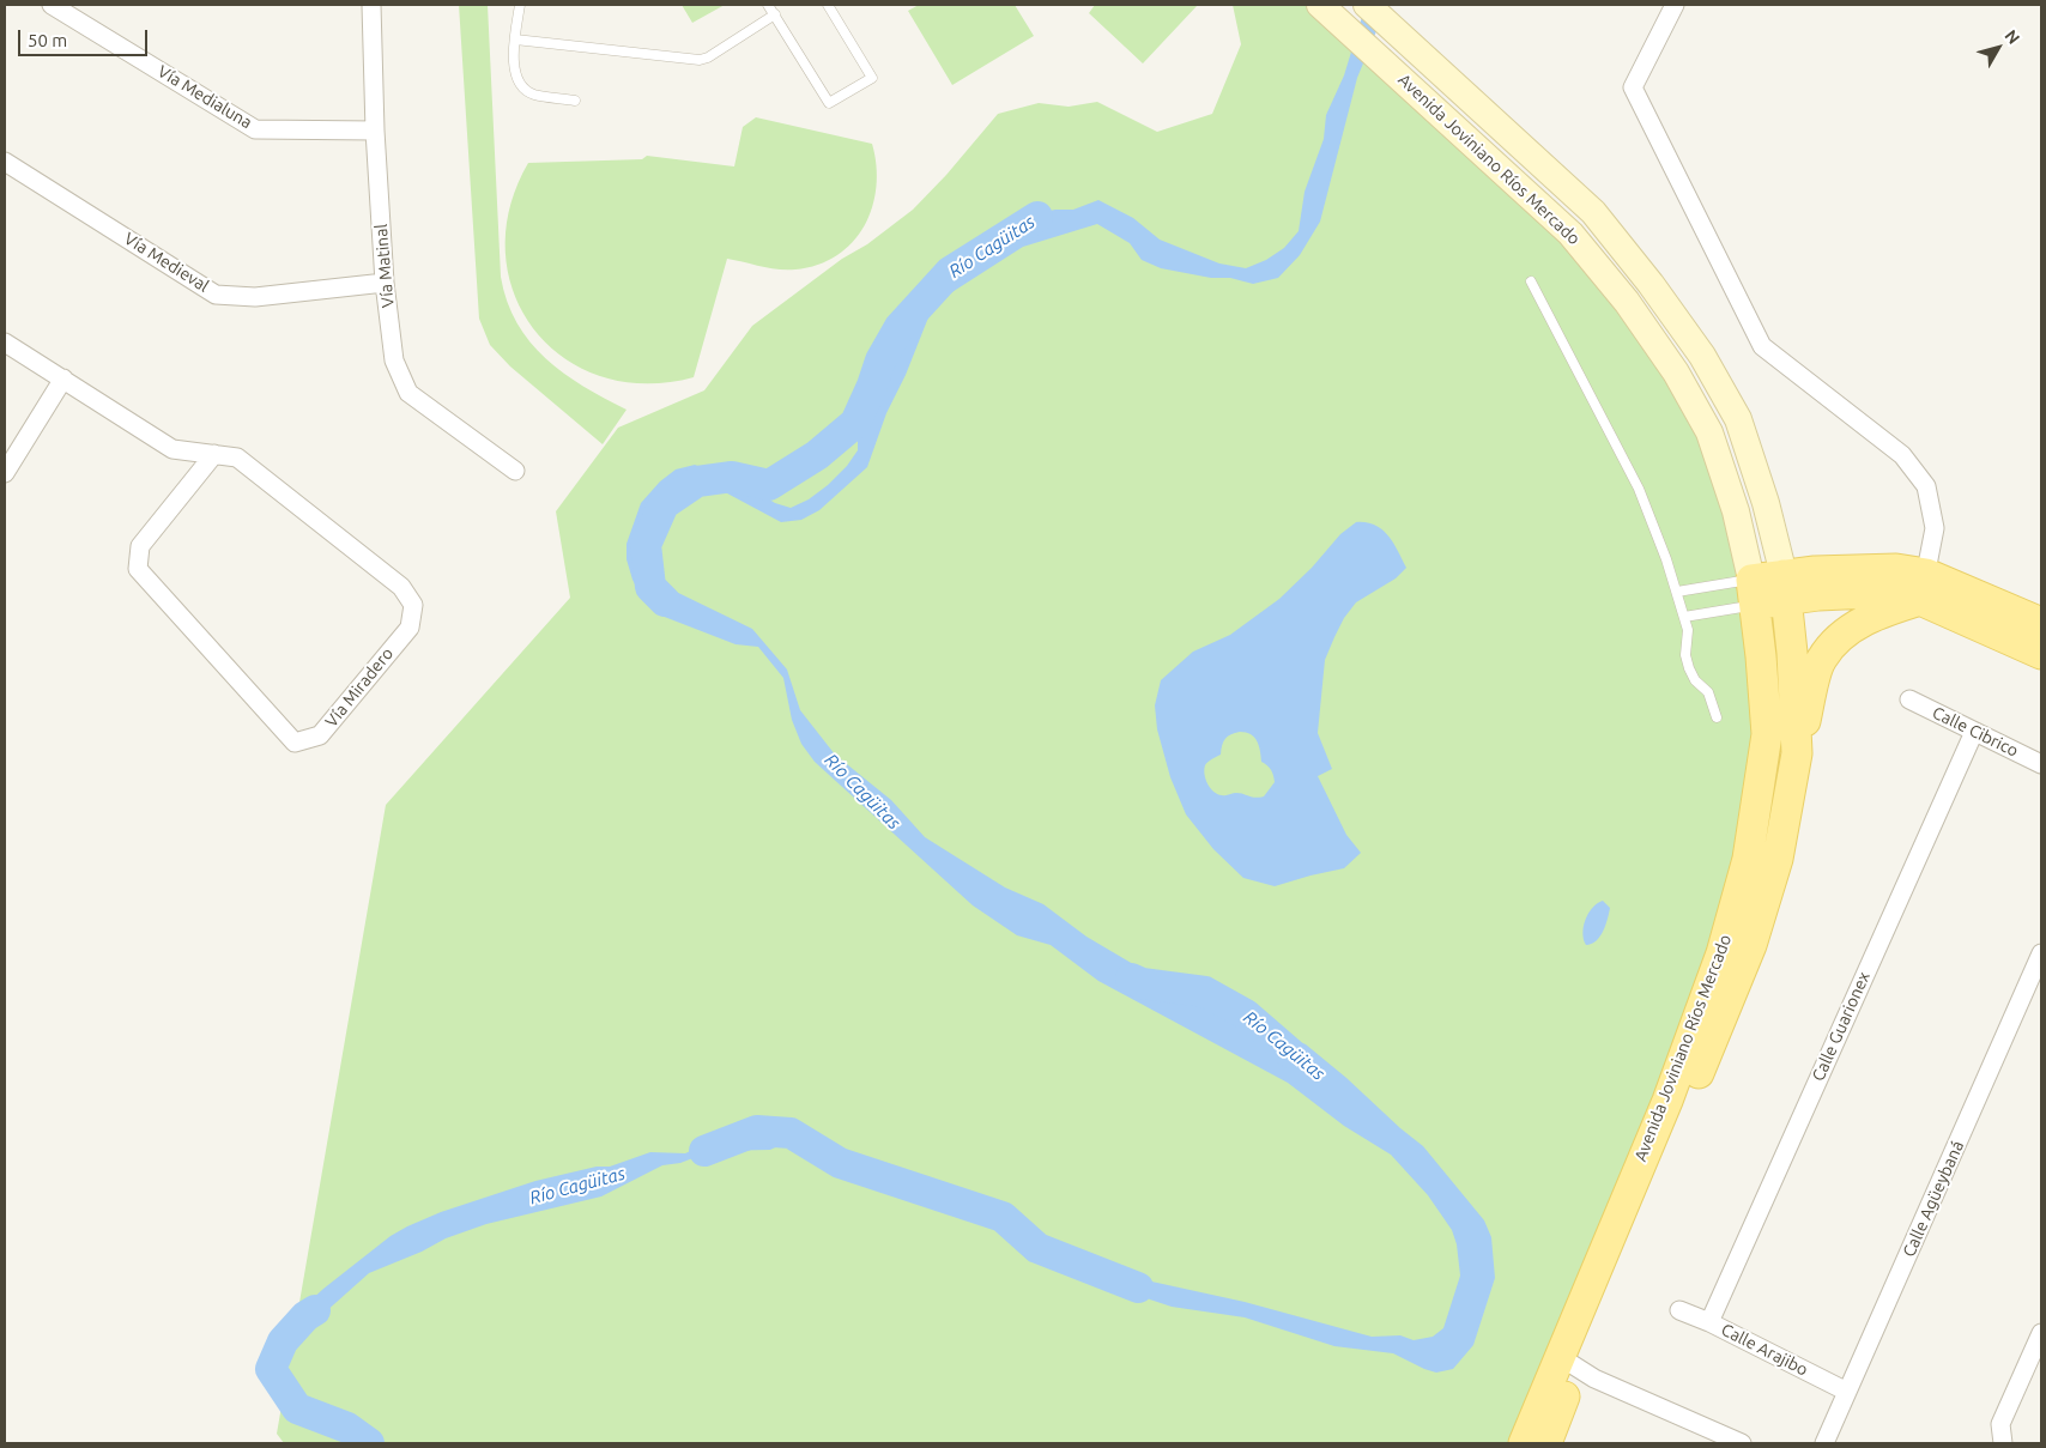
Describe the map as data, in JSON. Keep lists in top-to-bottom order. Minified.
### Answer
{"streets":{"main road":["Avenida Joviniano Ríos Mercado"],"street":["Vía Medialuna","Vía Medieval","Vía Matinal","Vía Miradero","Calle Cibrico","Calle Guarionex","Calle Agüeybaná","Calle Arajibo"]},"crossings":[["Vía Medialuna","Vía Matinal"],["Vía Medieval","Vía Matinal"],["Calle Cibrico","Calle Guarionex"],["Calle Guarionex","Calle Arajibo"],["Calle Agüeybaná","Calle Arajibo"]],"water":["Río Cagüitas"],"scale_bar":"50 m","north":"top right"}
